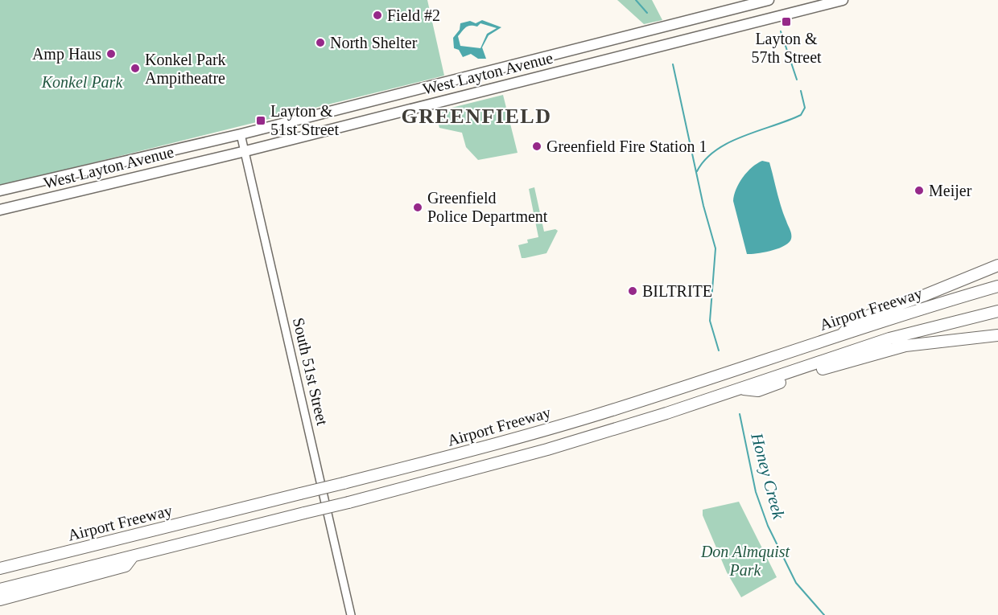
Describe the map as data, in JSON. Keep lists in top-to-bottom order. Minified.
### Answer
{"streets":{"highway":["Airport Freeway"],"main road":["West Layton Avenue"],"street":["South 51st Street"]},"crossings":[["West Layton Avenue","South 51st Street"]],"districts":["GREENFIELD"],"water":["Honey Creek"],"parks":["Konkel Park","Don Almquist Park"],"places":{"other":["Field #2","North Shelter","Amp Haus","Konkel Park Ampitheatre","Greenfield Fire Station 1","Meijer","Greenfield Police Department","BILTRITE"],"transit":["Layton & 57th Street","Layton & 51st Street"]}}
